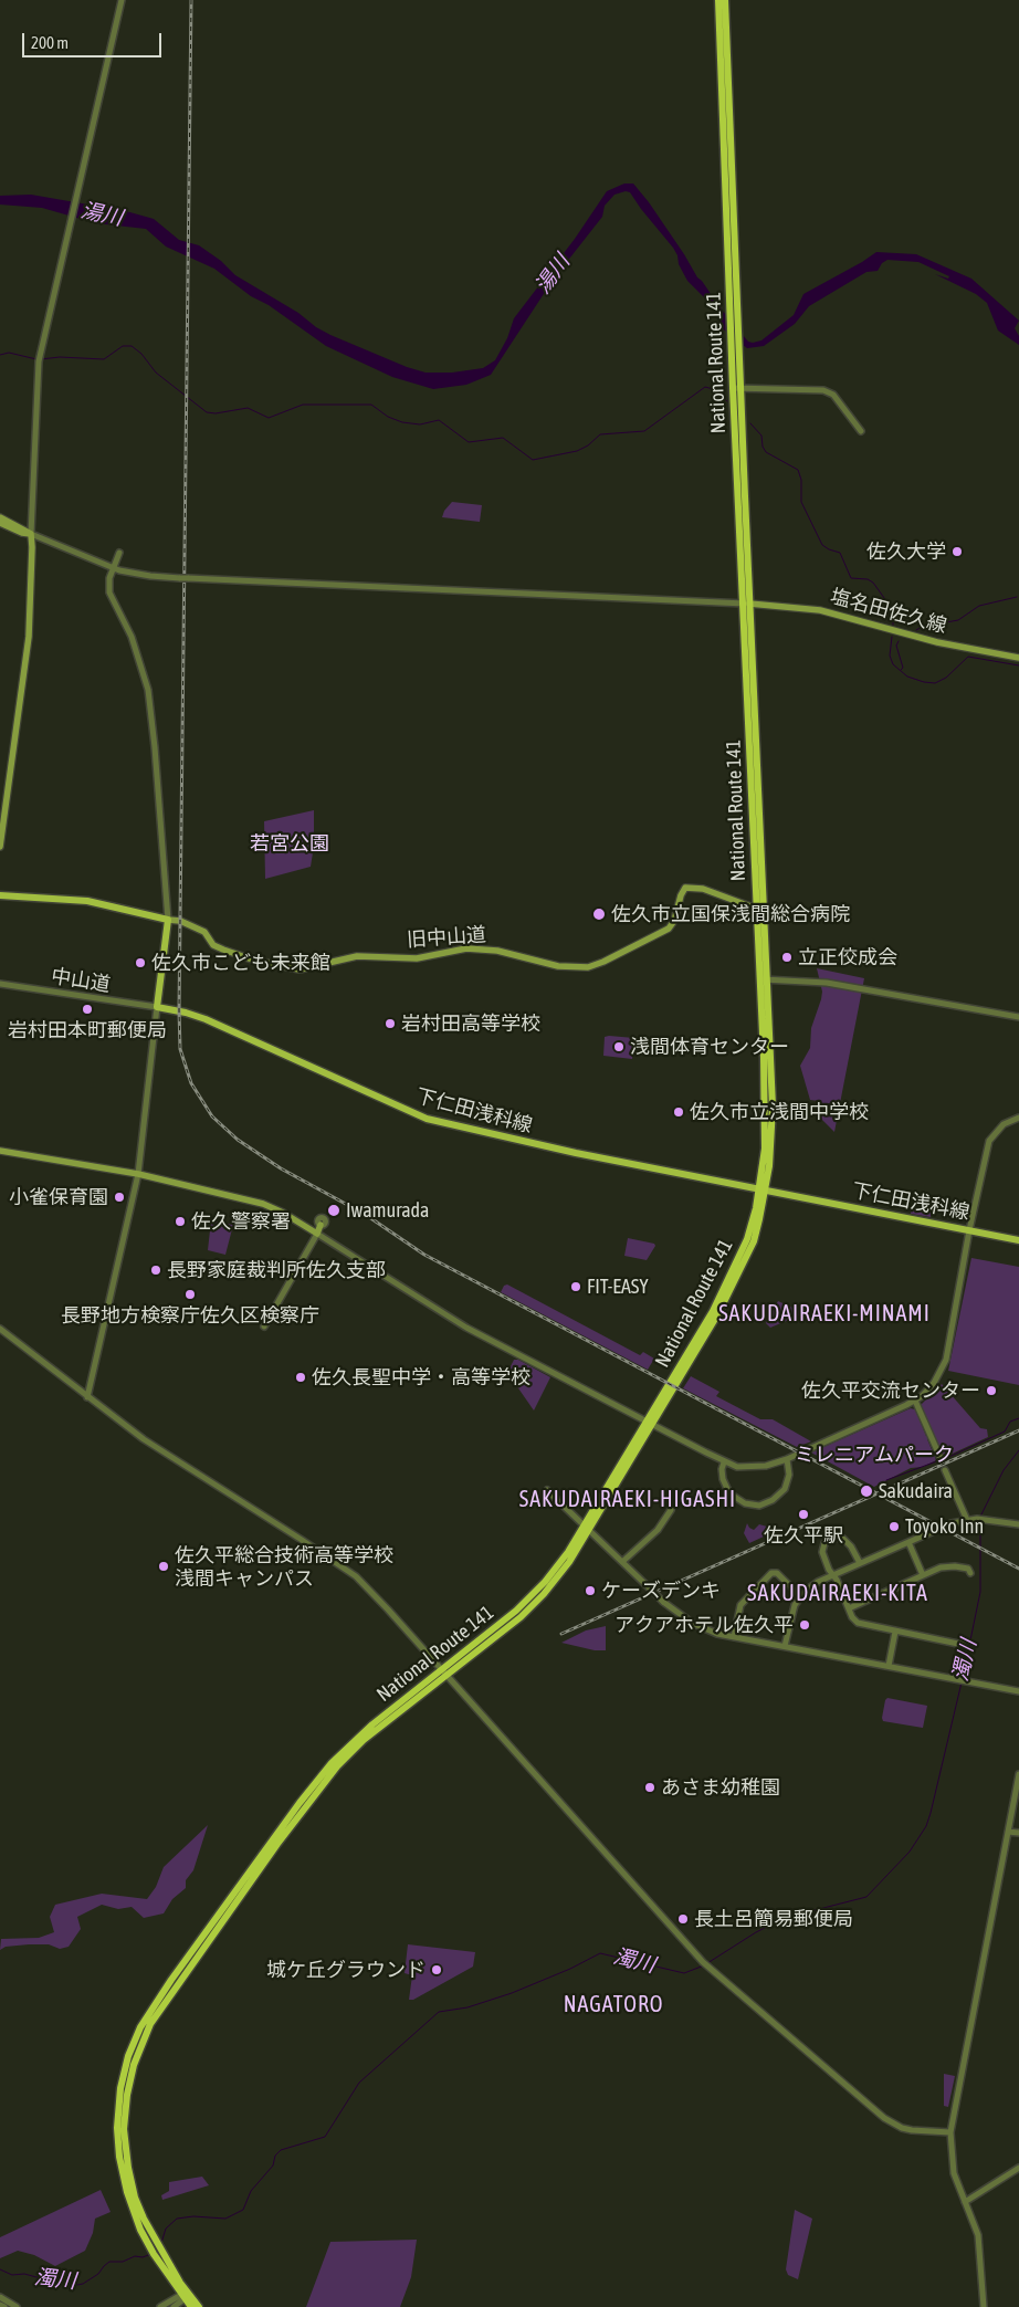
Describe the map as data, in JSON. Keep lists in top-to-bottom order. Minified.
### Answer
{"streets":{"highway":["National Route 141"],"main road":["塩名田佐久線","旧中山道","下仁田浅科線"],"street":["中山道"]},"crossings":[["National Route 141","塩名田佐久線"],["National Route 141","旧中山道"],["National Route 141","下仁田浅科線"],["中山道","下仁田浅科線"]],"districts":["SAKUDAIRAEKI-MINAMI","SAKUDAIRAEKI-HIGASHI","SAKUDAIRAEKI-KITA","NAGATORO"],"water":["湯川","濁川"],"parks":["若宮公園","ミレニアムパーク"],"places":["佐久大学","佐久市立国保浅間総合病院","立正佼成会","佐久市こども未来館","岩村田本町郵便局","岩村田高等学校","浅間体育センター","佐久市立浅間中学校","小雀保育園","Iwamurada","佐久警察署","長野家庭裁判所佐久支部","FIT-EASY","長野地方検察庁佐久区検察庁","佐久長聖中学・高等学校","佐久平交流センター","Sakudaira","佐久平駅","Toyoko Inn","佐久平総合技術高等学校 浅間キャンパス","ケーズデンキ","アクアホテル佐久平","あさま幼稚園","長土呂簡易郵便局","城ケ丘グラウンド"],"scale_bar":"200 m"}
